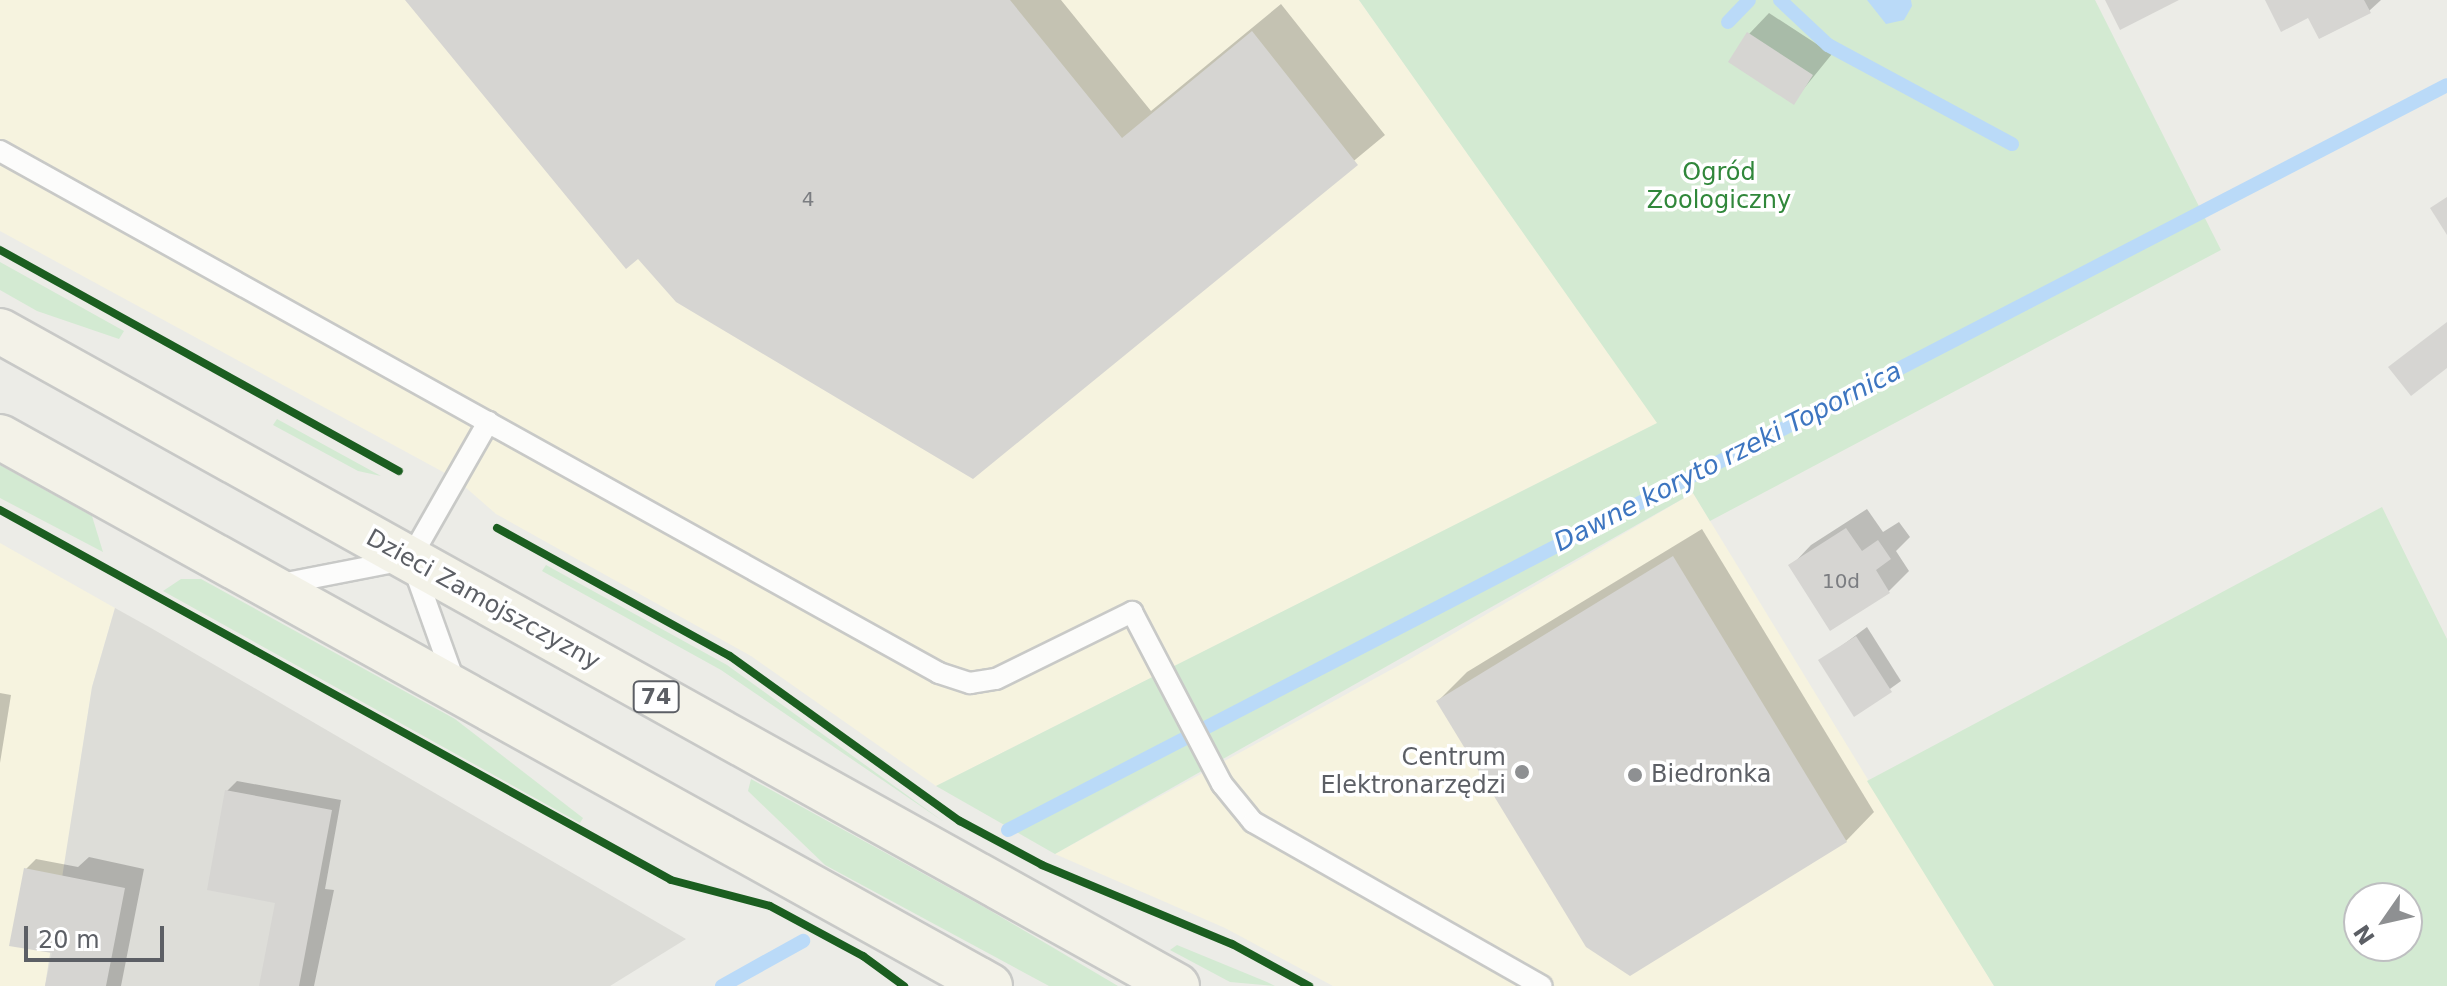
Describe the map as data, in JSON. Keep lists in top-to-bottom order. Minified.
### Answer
{"streets":{"main road":["Dzieci Zamojszczyzny","74"]},"water":["Dawne koryto rzeki Topornica"],"parks":["Ogród Zoologiczny"],"places":["Centrum Elektronarzędzi","Biedronka"],"house_numbers":["4","10d"],"scale_bar":"20 m","north":"bottom left"}
